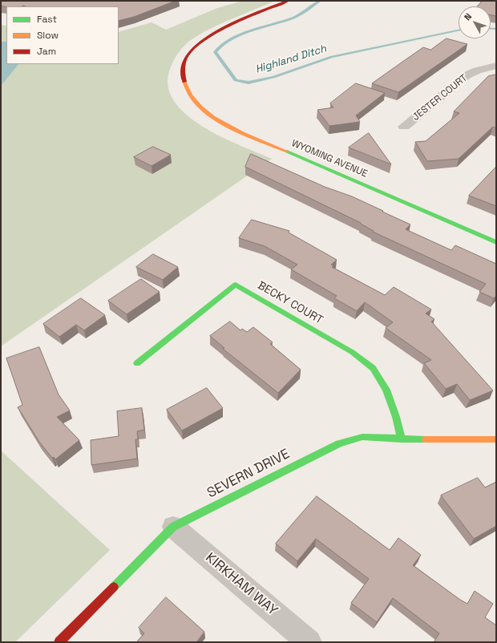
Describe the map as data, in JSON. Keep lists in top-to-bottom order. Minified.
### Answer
{"streets":{"street":["JESTER COURT","WYOMING AVENUE","BECKY COURT","SEVERN DRIVE","KIRKHAM WAY"]},"crossings":[["BECKY COURT","SEVERN DRIVE"],["SEVERN DRIVE","KIRKHAM WAY"]],"water":["Highland Ditch"],"legend":["Fast","Slow","Jam"],"north":"top left"}
